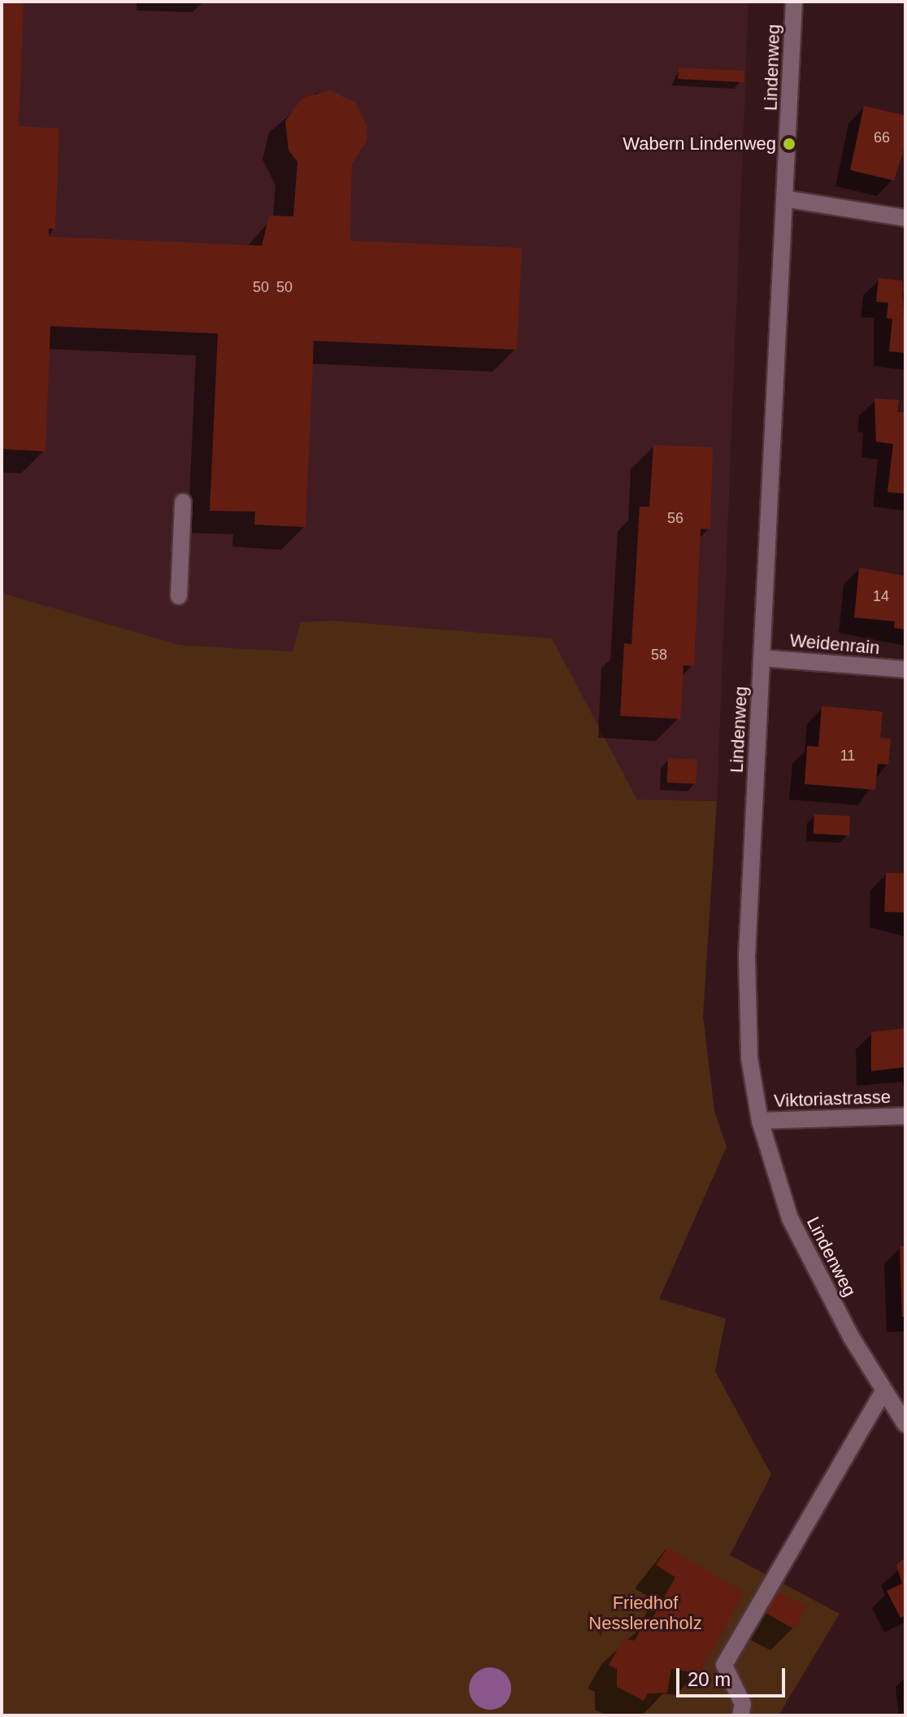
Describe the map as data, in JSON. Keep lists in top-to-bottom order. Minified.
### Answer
{"streets":{"street":["Lindenweg","Weidenrain","Viktoriastrasse"]},"crossings":[["Lindenweg","Weidenrain"],["Lindenweg","Viktoriastrasse"]],"parks":["Friedhof Nesslerenholz"],"places":["Wabern Lindenweg"],"house_numbers":["66","50","50","56","14","58","11"],"scale_bar":"20 m"}
